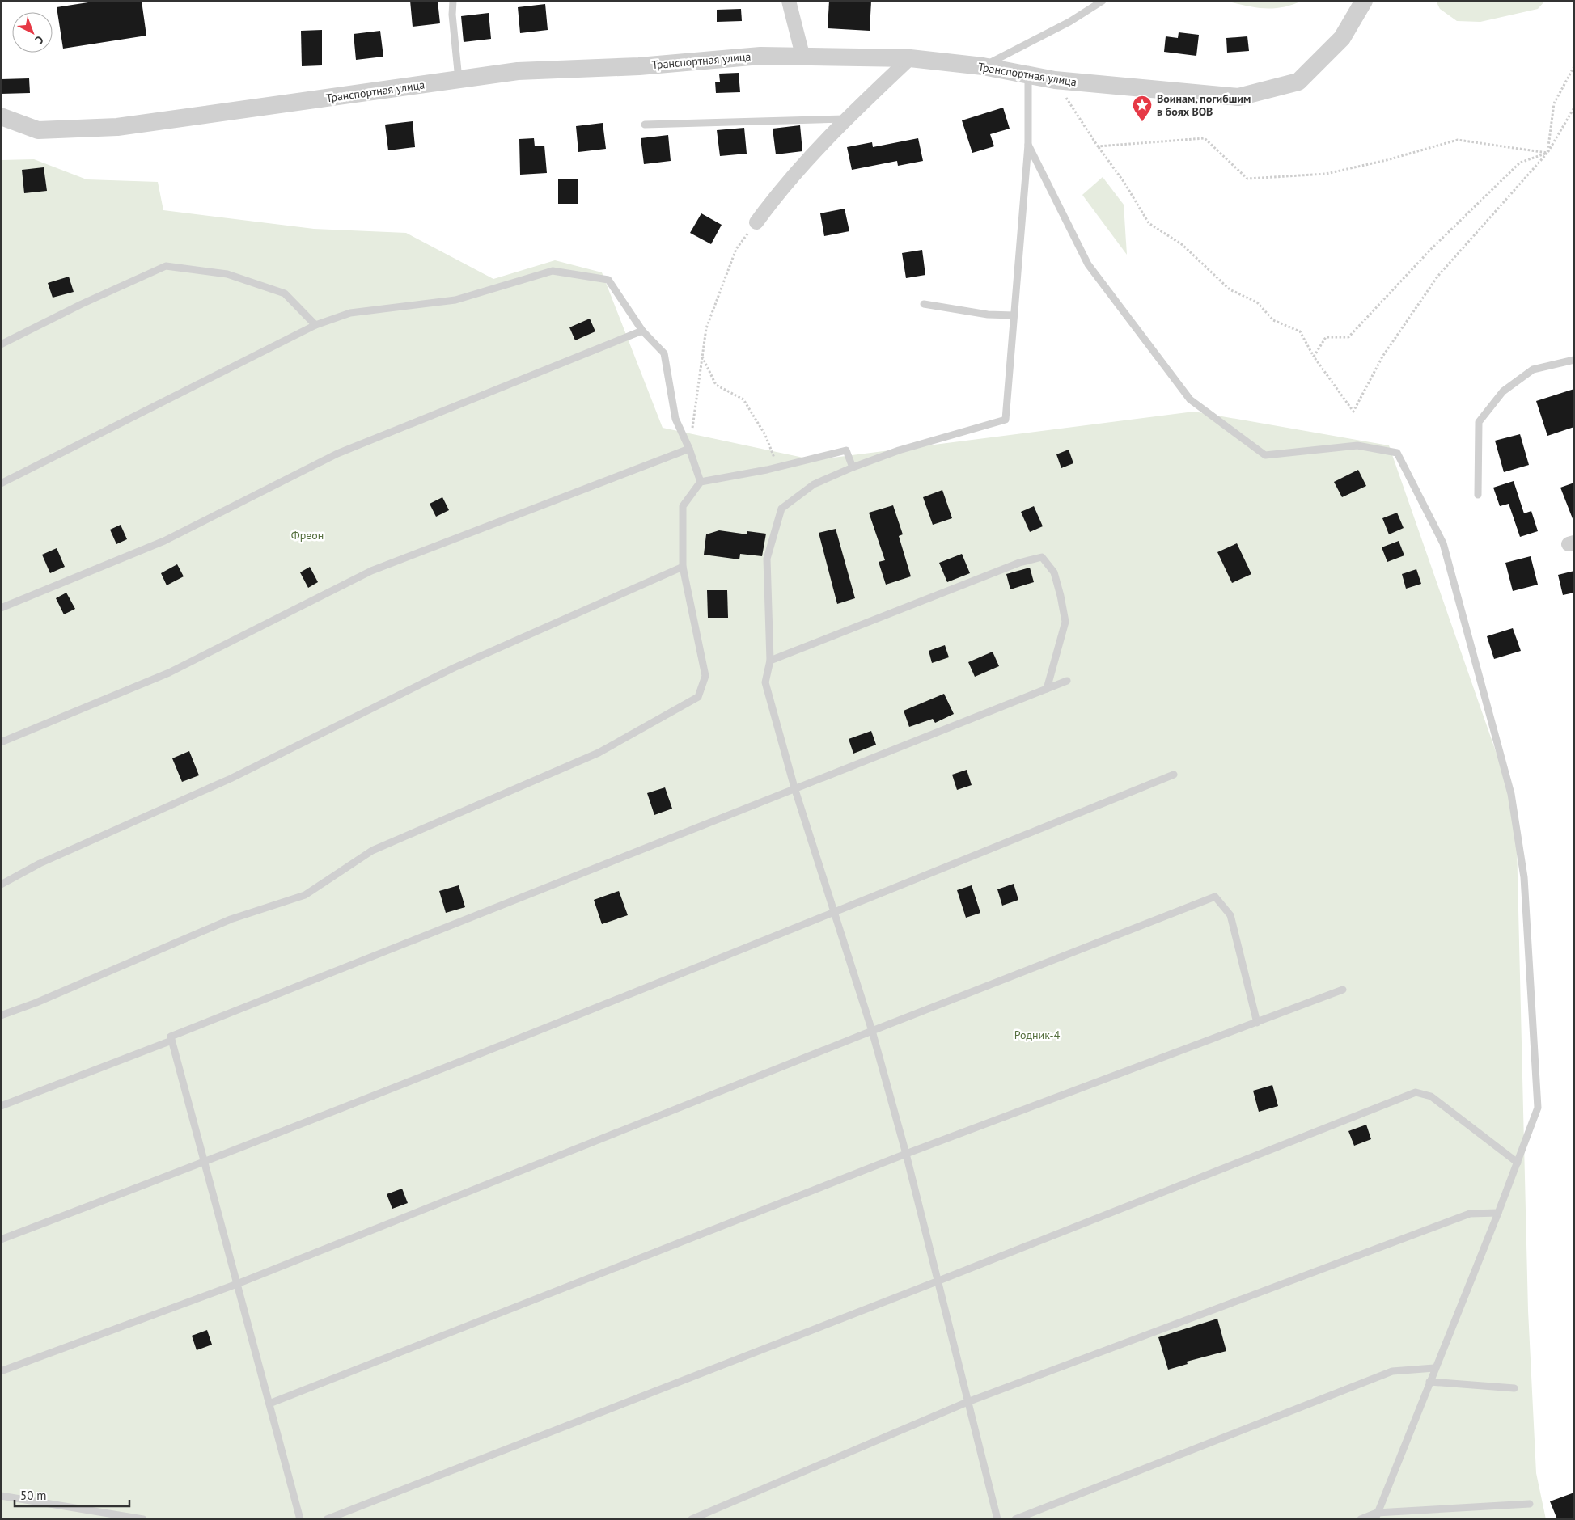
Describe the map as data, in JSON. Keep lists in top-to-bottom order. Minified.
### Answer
{"streets":{"street":["Транспортная улица"]},"parks":["Фреон","Родник-4"],"places":{"place":["Воинам, погибшим в боях ВОВ"]},"scale_bar":"50 m","north":"bottom right"}
